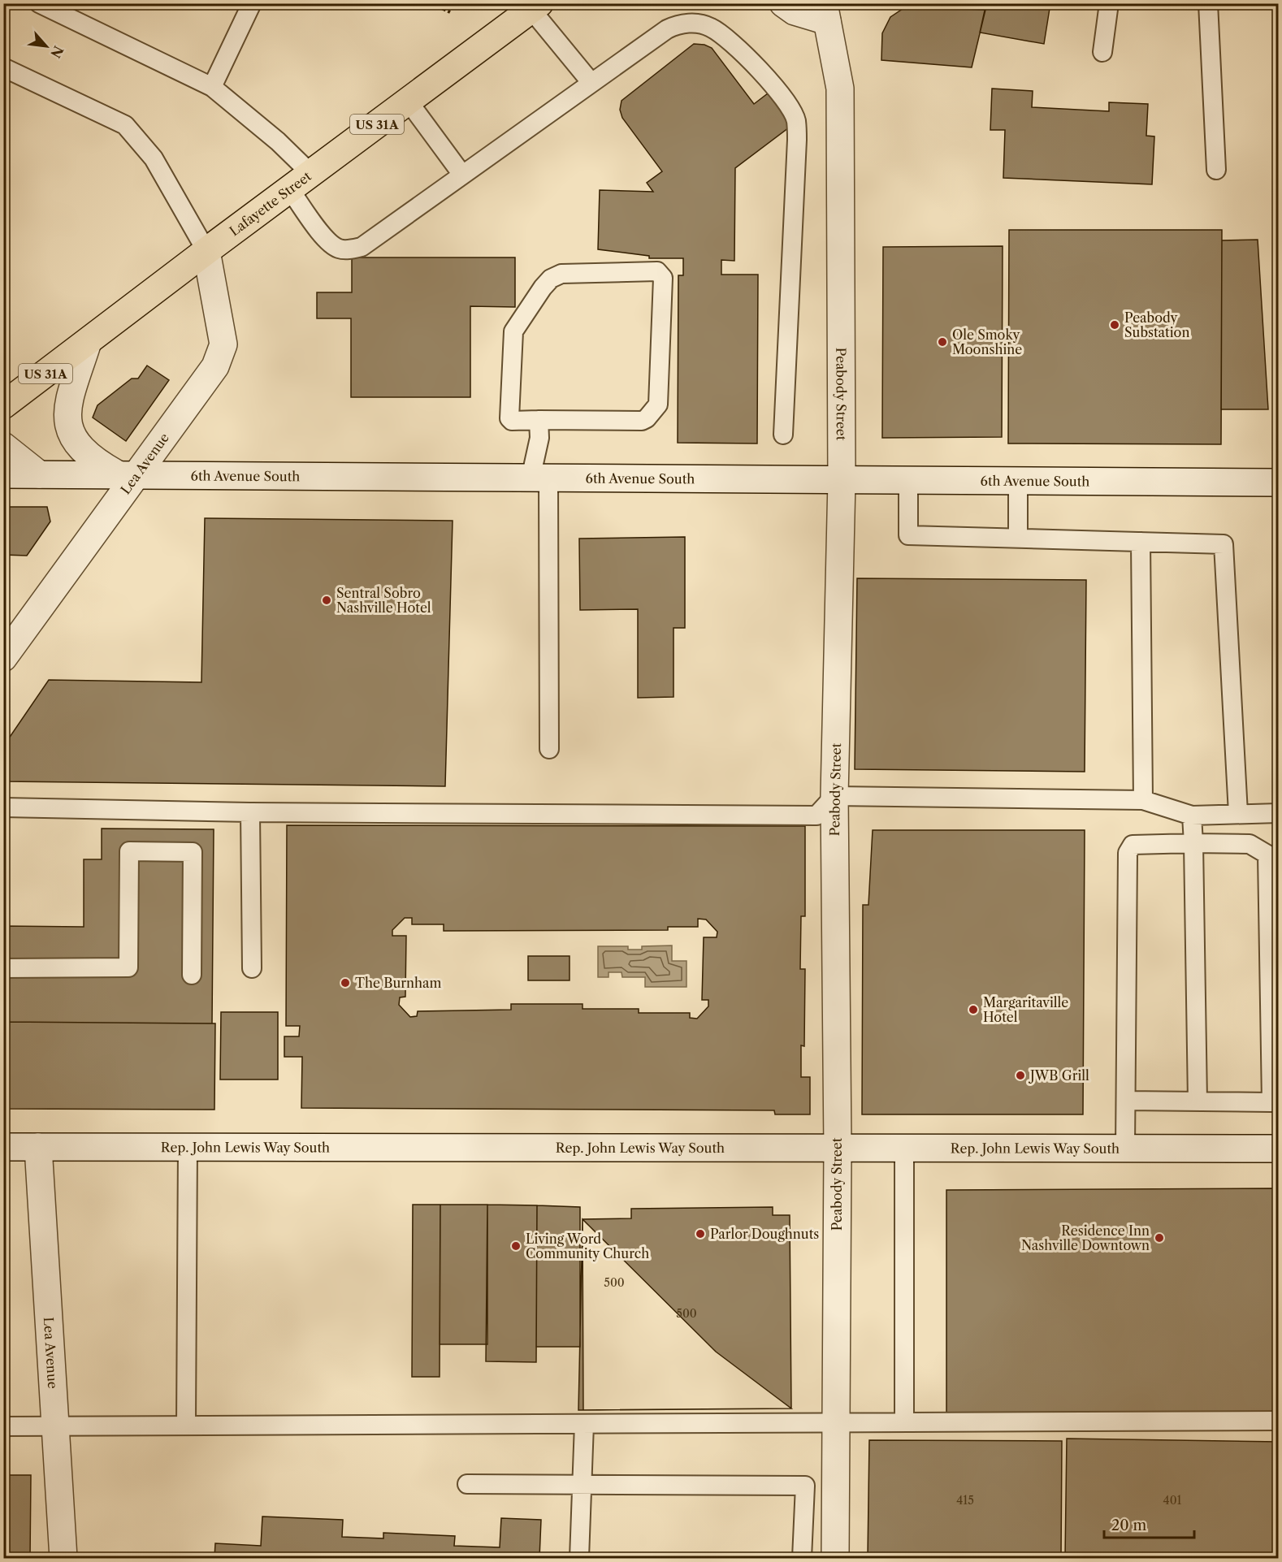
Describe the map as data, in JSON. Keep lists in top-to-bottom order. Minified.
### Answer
{"streets":{"main road":["US 31A","Lafayette Street"],"street":["Peabody Street","Lea Avenue","6th Avenue South","Rep. John Lewis Way South"]},"crossings":[["Lafayette Street","Lea Avenue"],["Peabody Street","6th Avenue South"],["Peabody Street","Rep. John Lewis Way South"],["Lea Avenue","6th Avenue South"],["Lea Avenue","Rep. John Lewis Way South"]],"places":["Peabody Substation","Ole Smoky Moonshine","Sentral Sobro Nashville Hotel","The Burnham","Margaritaville Hotel","JWB Grill","Parlor Doughnuts","Residence Inn Nashville Downtown","Living Word Community Church"],"house_numbers":["500","500","415","401"],"scale_bar":"20 m","north":"bottom right"}
